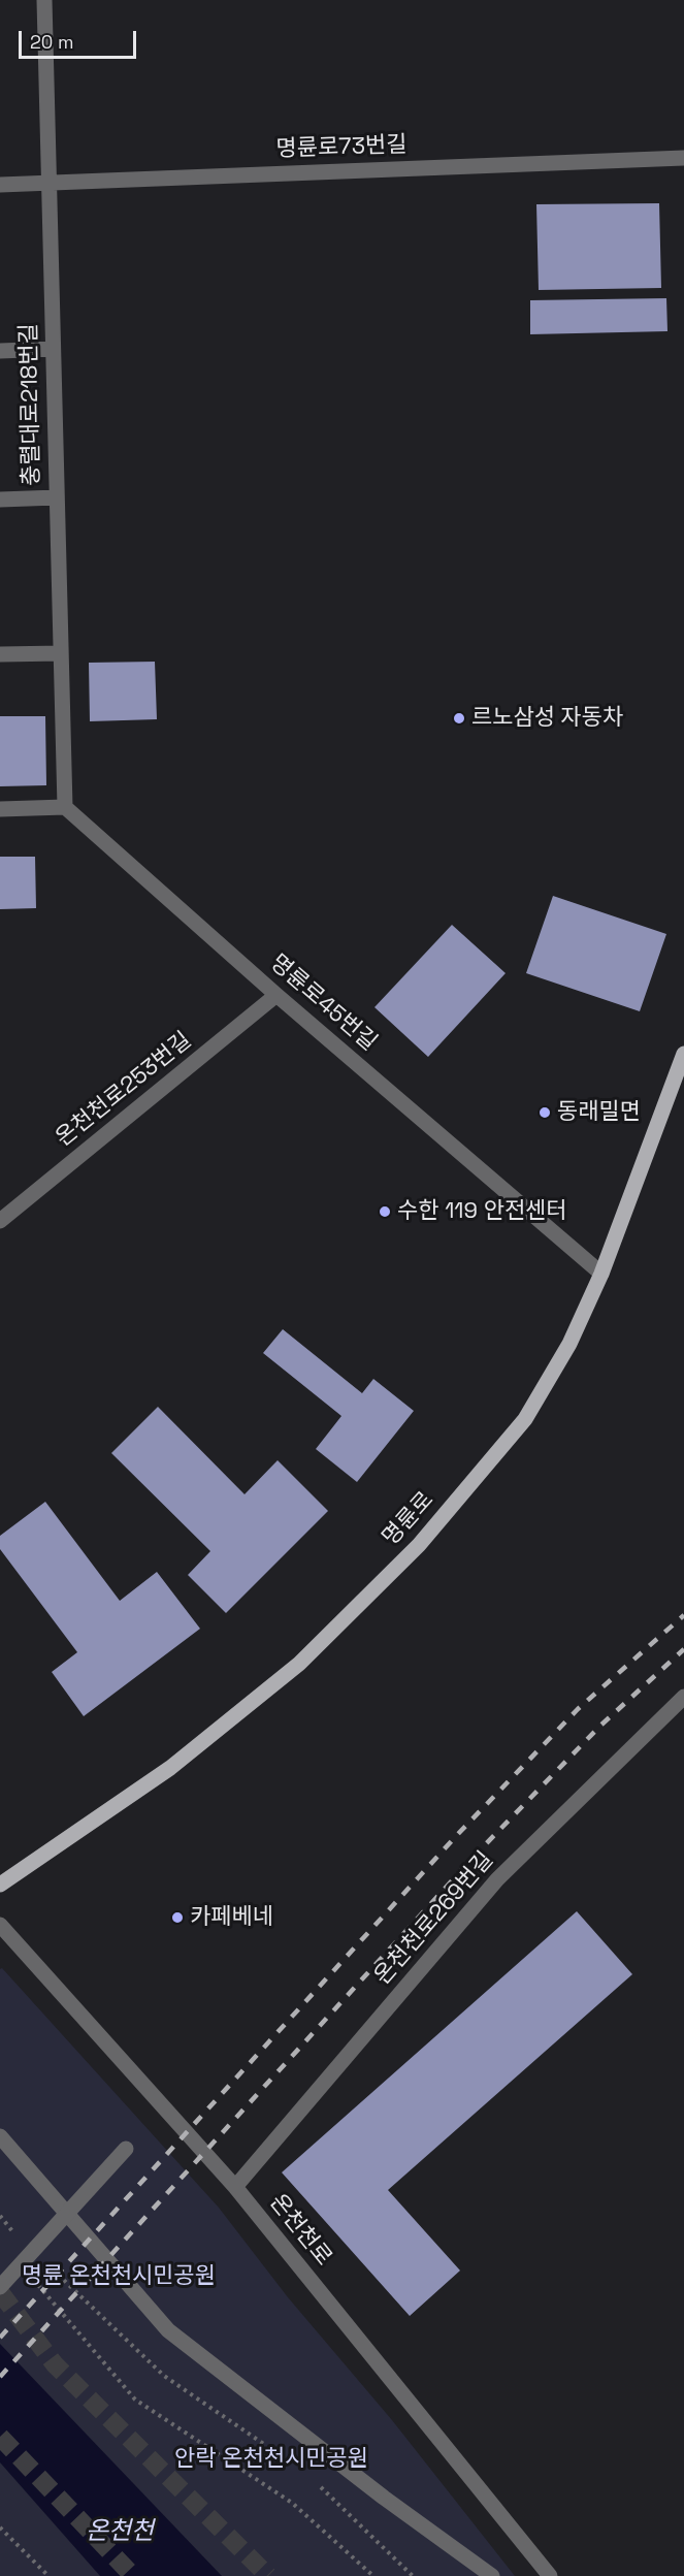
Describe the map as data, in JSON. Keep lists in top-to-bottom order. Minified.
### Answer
{"streets":{"main road":["명륜로"],"street":["명륜로73번길","충렬대로218번길","명륜로45번길","온천천로253번길","온천천로269번길","온천천로"]},"crossings":[["명륜로73번길","충렬대로218번길"],["충렬대로218번길","명륜로45번길"],["명륜로45번길","온천천로253번길"],["명륜로45번길","명륜로"],["온천천로269번길","온천천로"]],"water":["온천천"],"parks":["명륜 온천천시민공원","안락 온천천시민공원"],"places":["르노삼성 자동차","동래밀면","수한 119 안전센터","카페베네"],"scale_bar":"20 m"}
